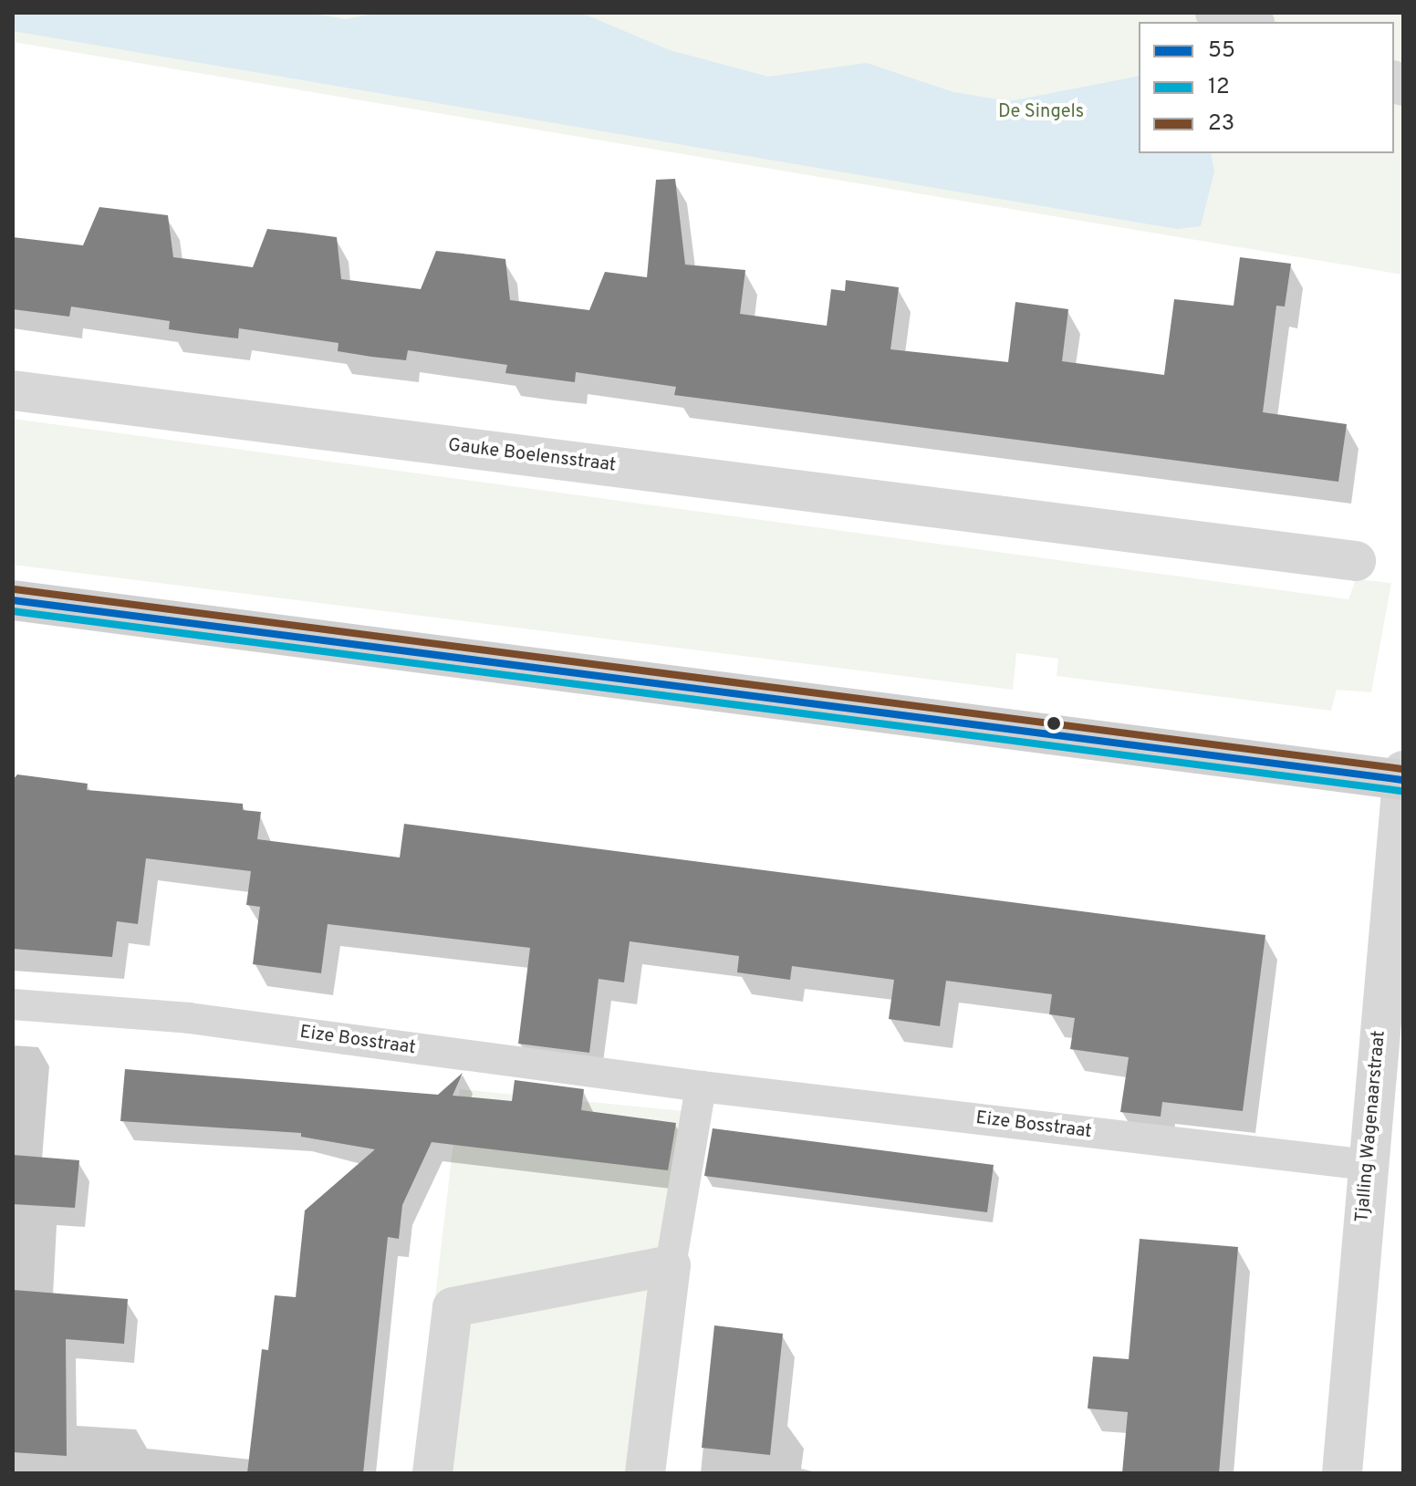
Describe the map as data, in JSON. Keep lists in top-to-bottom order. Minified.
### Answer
{"streets":{"street":["Gauke Boelensstraat","Tjalling Wagenaarstraat"],"lane":["Eize Bosstraat"]},"crossings":[["Eize Bosstraat","Tjalling Wagenaarstraat"]],"parks":["De Singels"],"lines":["transit line 23","transit line 55","transit line 12"],"legend":["55","12","23"]}
